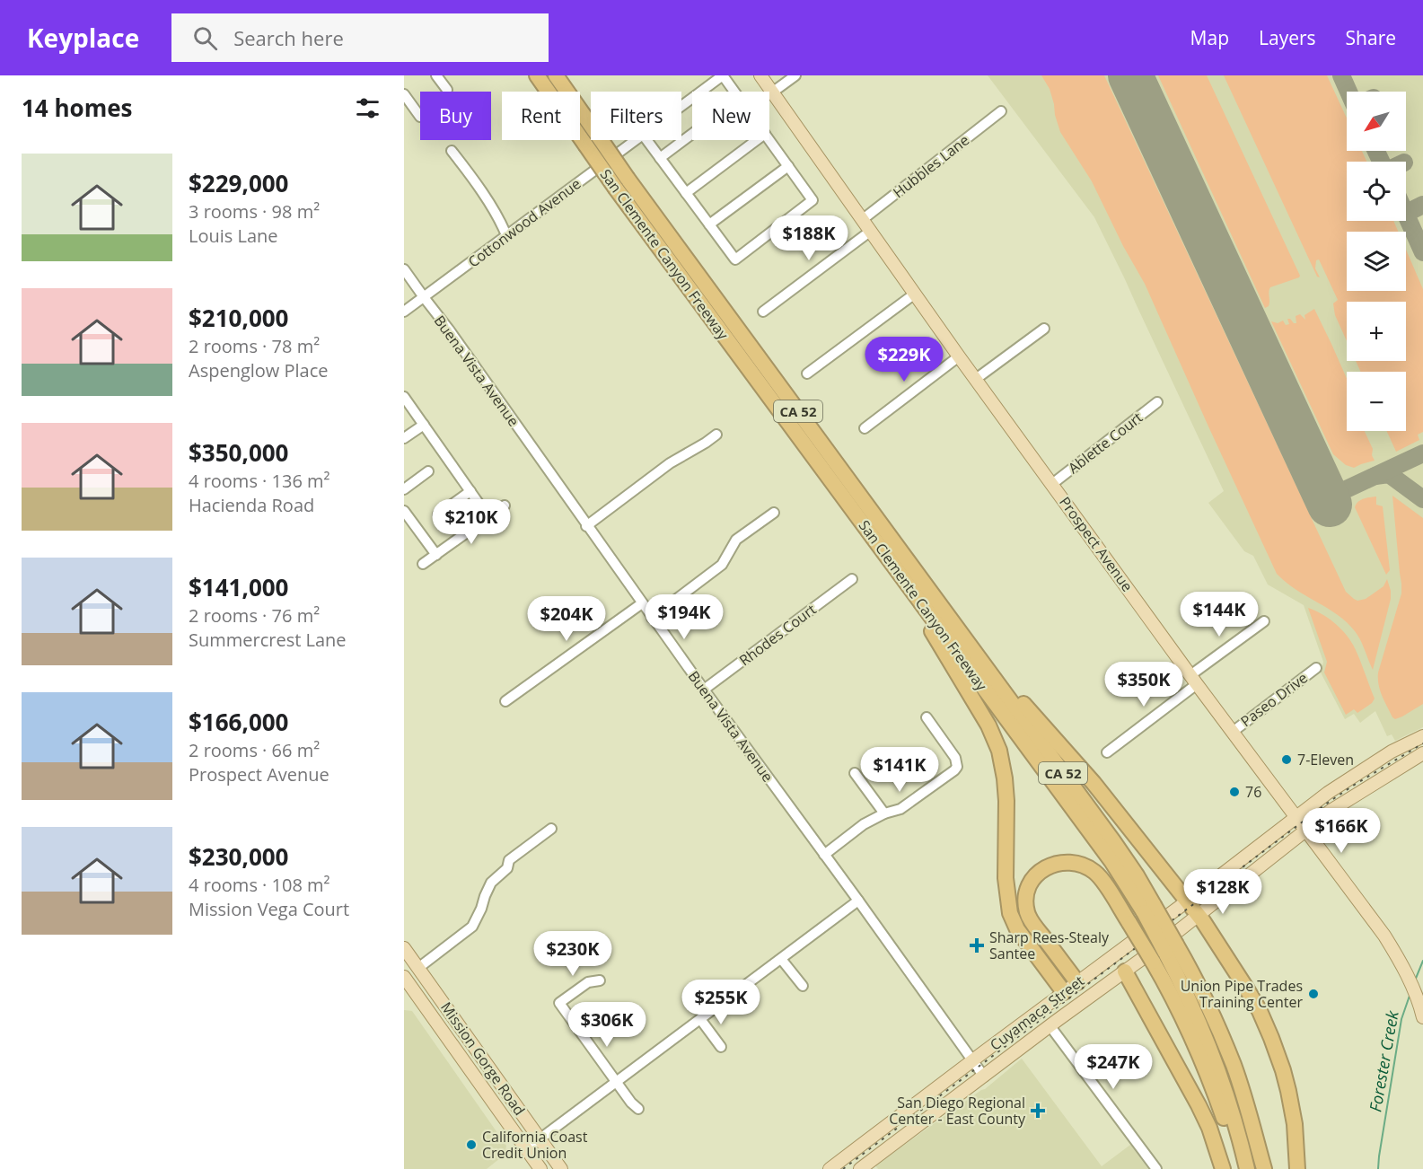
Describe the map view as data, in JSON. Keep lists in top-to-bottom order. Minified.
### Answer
{"streets":{"highway":["San Clemente Canyon Freeway","CA 52"],"main road":["Prospect Avenue","Cuyamaca Street","Mission Gorge Road"],"street":["Hubbles Lane","Cottonwood Avenue","Buena Vista Avenue","Ablette Court","Rhodes Court","Paseo Drive"]},"crossings":[["Hubbles Lane","Prospect Avenue"],["Cottonwood Avenue","Buena Vista Avenue"],["Buena Vista Avenue","Rhodes Court"],["Buena Vista Avenue","Cuyamaca Street"],["Ablette Court","Prospect Avenue"],["Prospect Avenue","Paseo Drive"],["Prospect Avenue","Cuyamaca Street"]],"water":["Forester Creek"],"places":{"other":["7-Eleven","76","Union Pipe Trades Training Center","California Coast Credit Union"],"health":["Sharp Rees-Stealy Santee","San Diego Regional Center - East County"]},"north":"bottom left","page":{"header":"Keyplace","search":"Search here","nav":["Map","Layers","Share"],"heading":"14 homes","map_buttons":["+","−"],"chip":["Buy","Rent","Filters","New"],"list":[{"name":"$229,000","note":"3 rooms · 98 m² · Louis Lane"},{"name":"$210,000","note":"2 rooms · 78 m² · Aspenglow Place"},{"name":"$350,000","note":"4 rooms · 136 m² · Hacienda Road"},{"name":"$141,000","note":"2 rooms · 76 m² · Summercrest Lane"},{"name":"$166,000","note":"2 rooms · 66 m² · Prospect Avenue"},{"name":"$230,000","note":"4 rooms · 108 m² · Mission Vega Court"}],"price":["$188K","$229K","$210K","$144K","$194K","$204K","$350K","$141K","$166K","$128K","$230K","$255K","$306K","$247K"]}}
